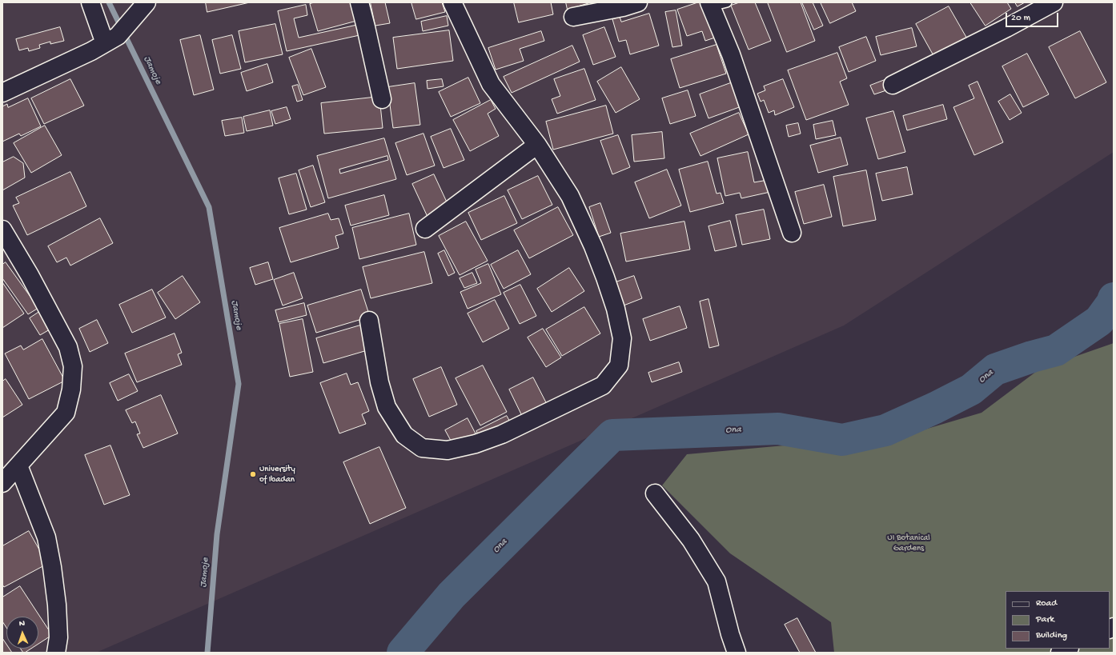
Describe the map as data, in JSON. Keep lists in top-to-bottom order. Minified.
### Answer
{"water":["Jamoje","Ona"],"parks":["UI Botanical Gardens"],"places":["University of Ibadan"],"legend":["Road","Park","Building"],"scale_bar":"20 m","north":"top"}
